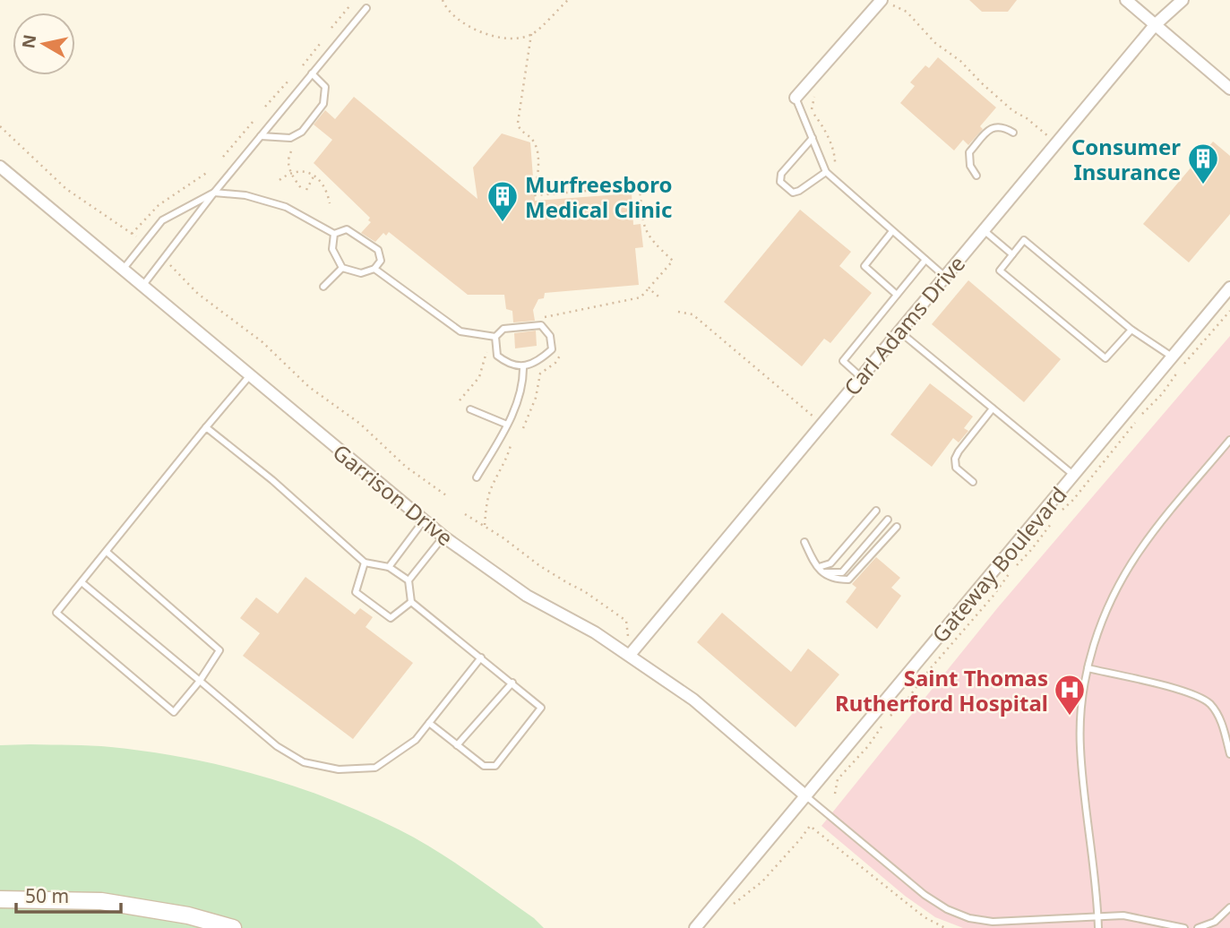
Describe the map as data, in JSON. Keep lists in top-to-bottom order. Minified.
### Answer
{"streets":{"street":["Carl Adams Drive","Garrison Drive","Gateway Boulevard"]},"crossings":[["Carl Adams Drive","Garrison Drive"],["Garrison Drive","Gateway Boulevard"]],"places":{"building":["Consumer Insurance","Murfreesboro Medical Clinic"],"hospital":["Saint Thomas Rutherford Hospital"]},"scale_bar":"50 m","north":"left"}
